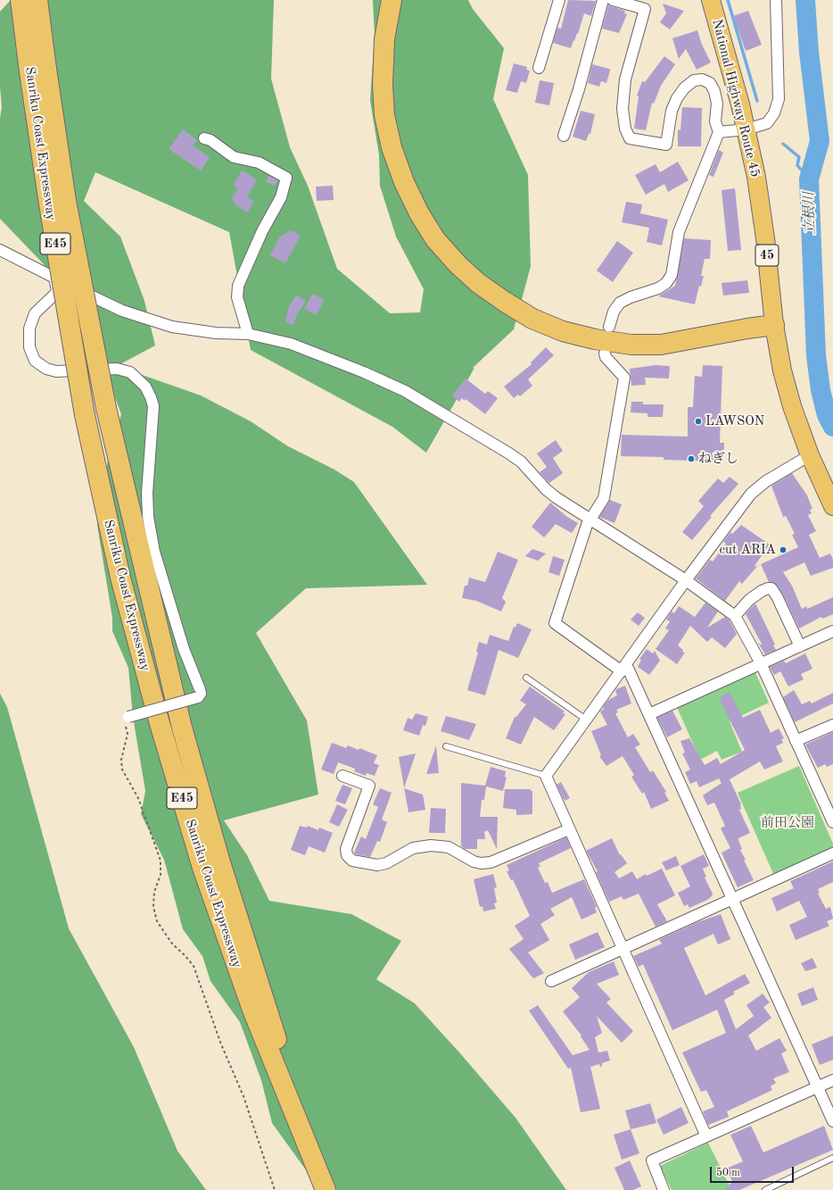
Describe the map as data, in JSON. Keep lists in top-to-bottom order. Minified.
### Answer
{"streets":{"highway":["National Highway Route 45","Sanriku Coast Expressway","E45","45"]},"water":["立根川"],"parks":["前田公園"],"places":["LAWSON","ねぎし","cut ARIA"],"scale_bar":"50 m"}
